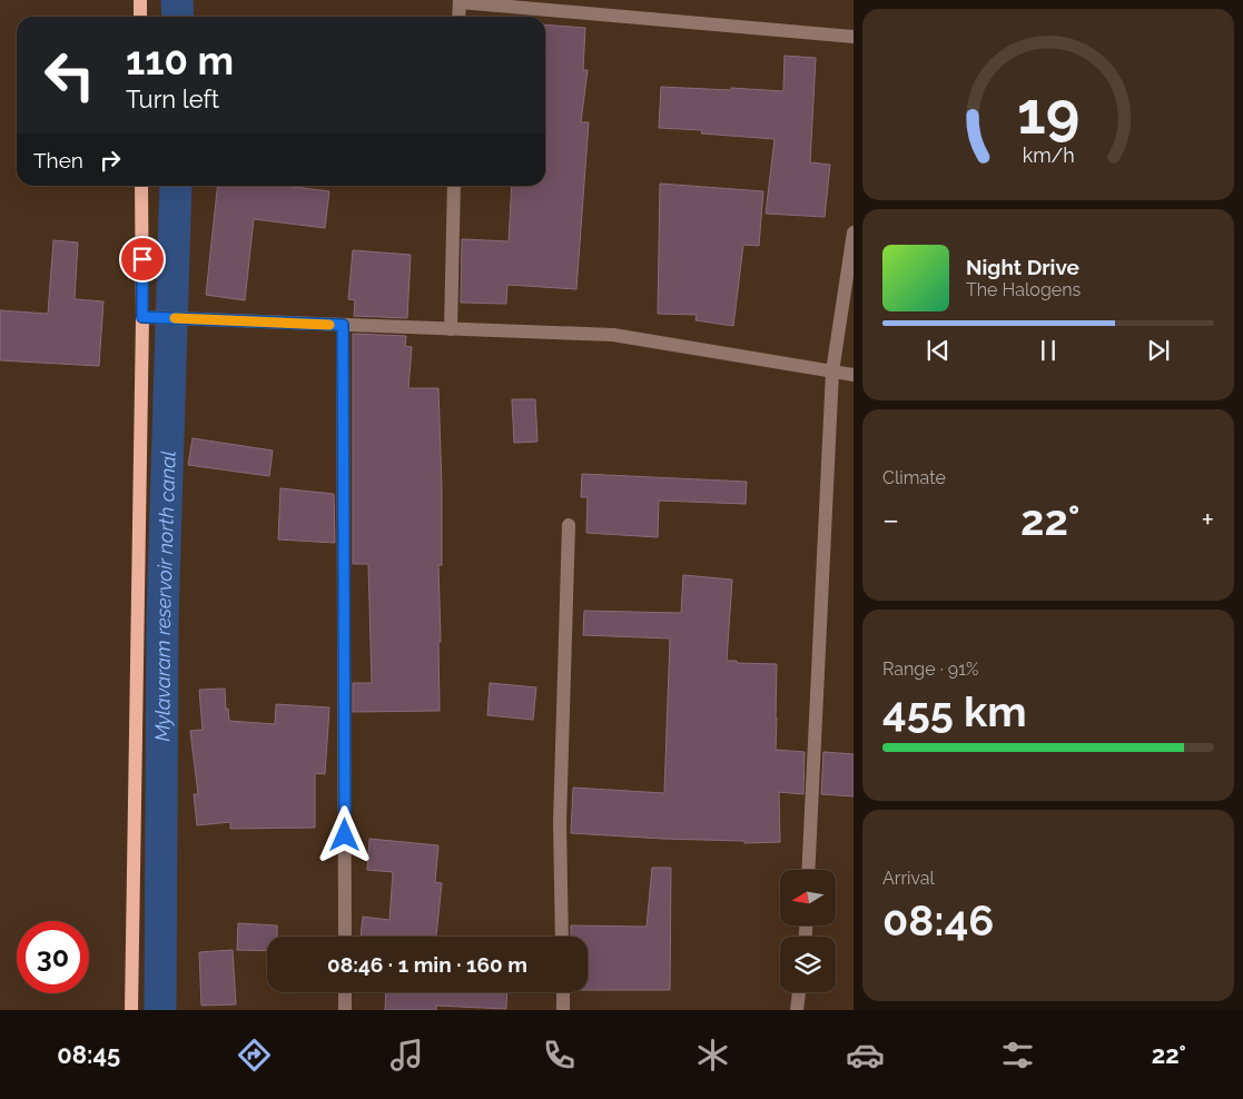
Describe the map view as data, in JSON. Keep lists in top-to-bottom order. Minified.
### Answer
{"water":["Mylavaram reservoir north canal"],"north":"left","page":{"turn":["110 m","Turn left"],"then":"Then","song":["Night Drive","The Halogens"],"tile":["Climate",["Range · 91%","455 km"],["Arrival","08:46"]],"heat":["−","22°","+"],"limit":"30","trip":"08:46 · 1 min · 160 m","tabs":["08:45","22°"],"gauge":["19","km/h"]}}
